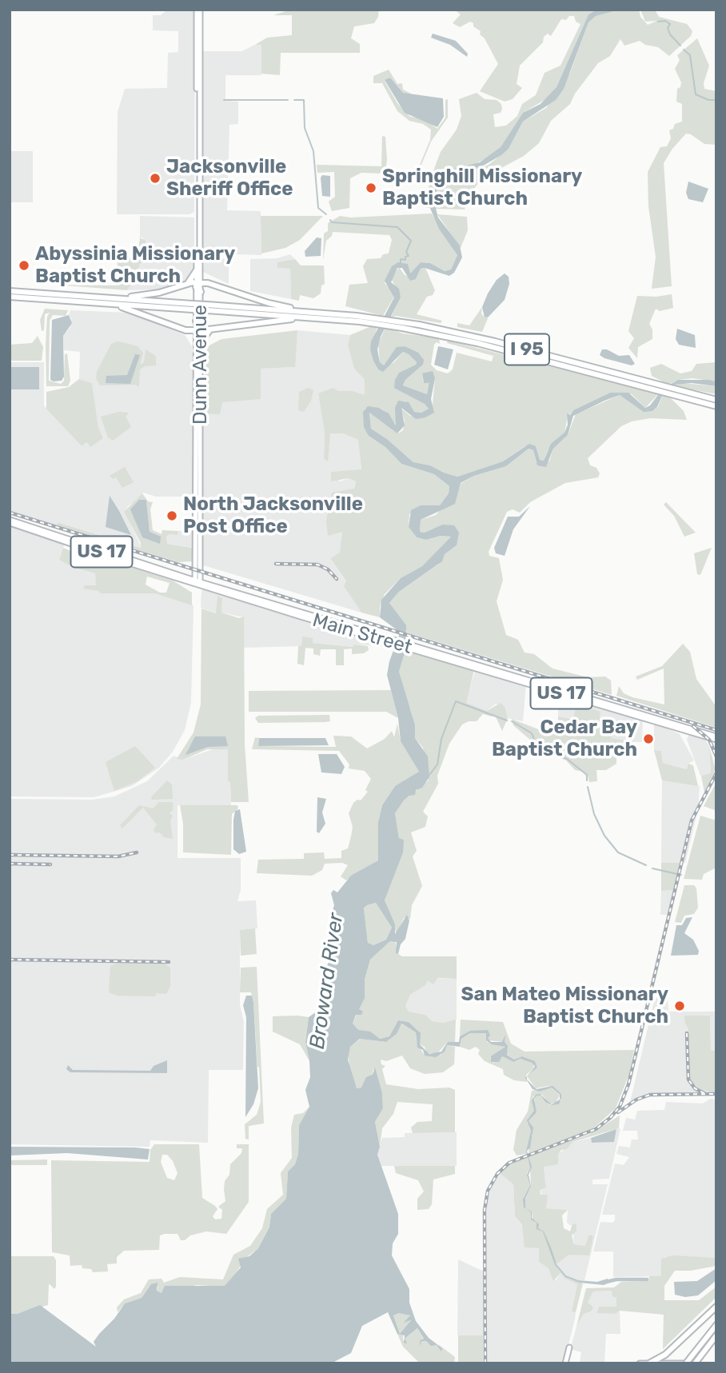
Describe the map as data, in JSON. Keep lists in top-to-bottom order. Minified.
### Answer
{"streets":{"highway":["I 95"],"main road":["Dunn Avenue","US 17","Main Street"]},"crossings":[["Dunn Avenue","Main Street"]],"water":["Broward River"],"places":["Jacksonville Sheriff Office","Springhill Missionary Baptist Church","Abyssinia Missionary Baptist Church","North Jacksonville Post Office","Cedar Bay Baptist Church","San Mateo Missionary Baptist Church"]}
